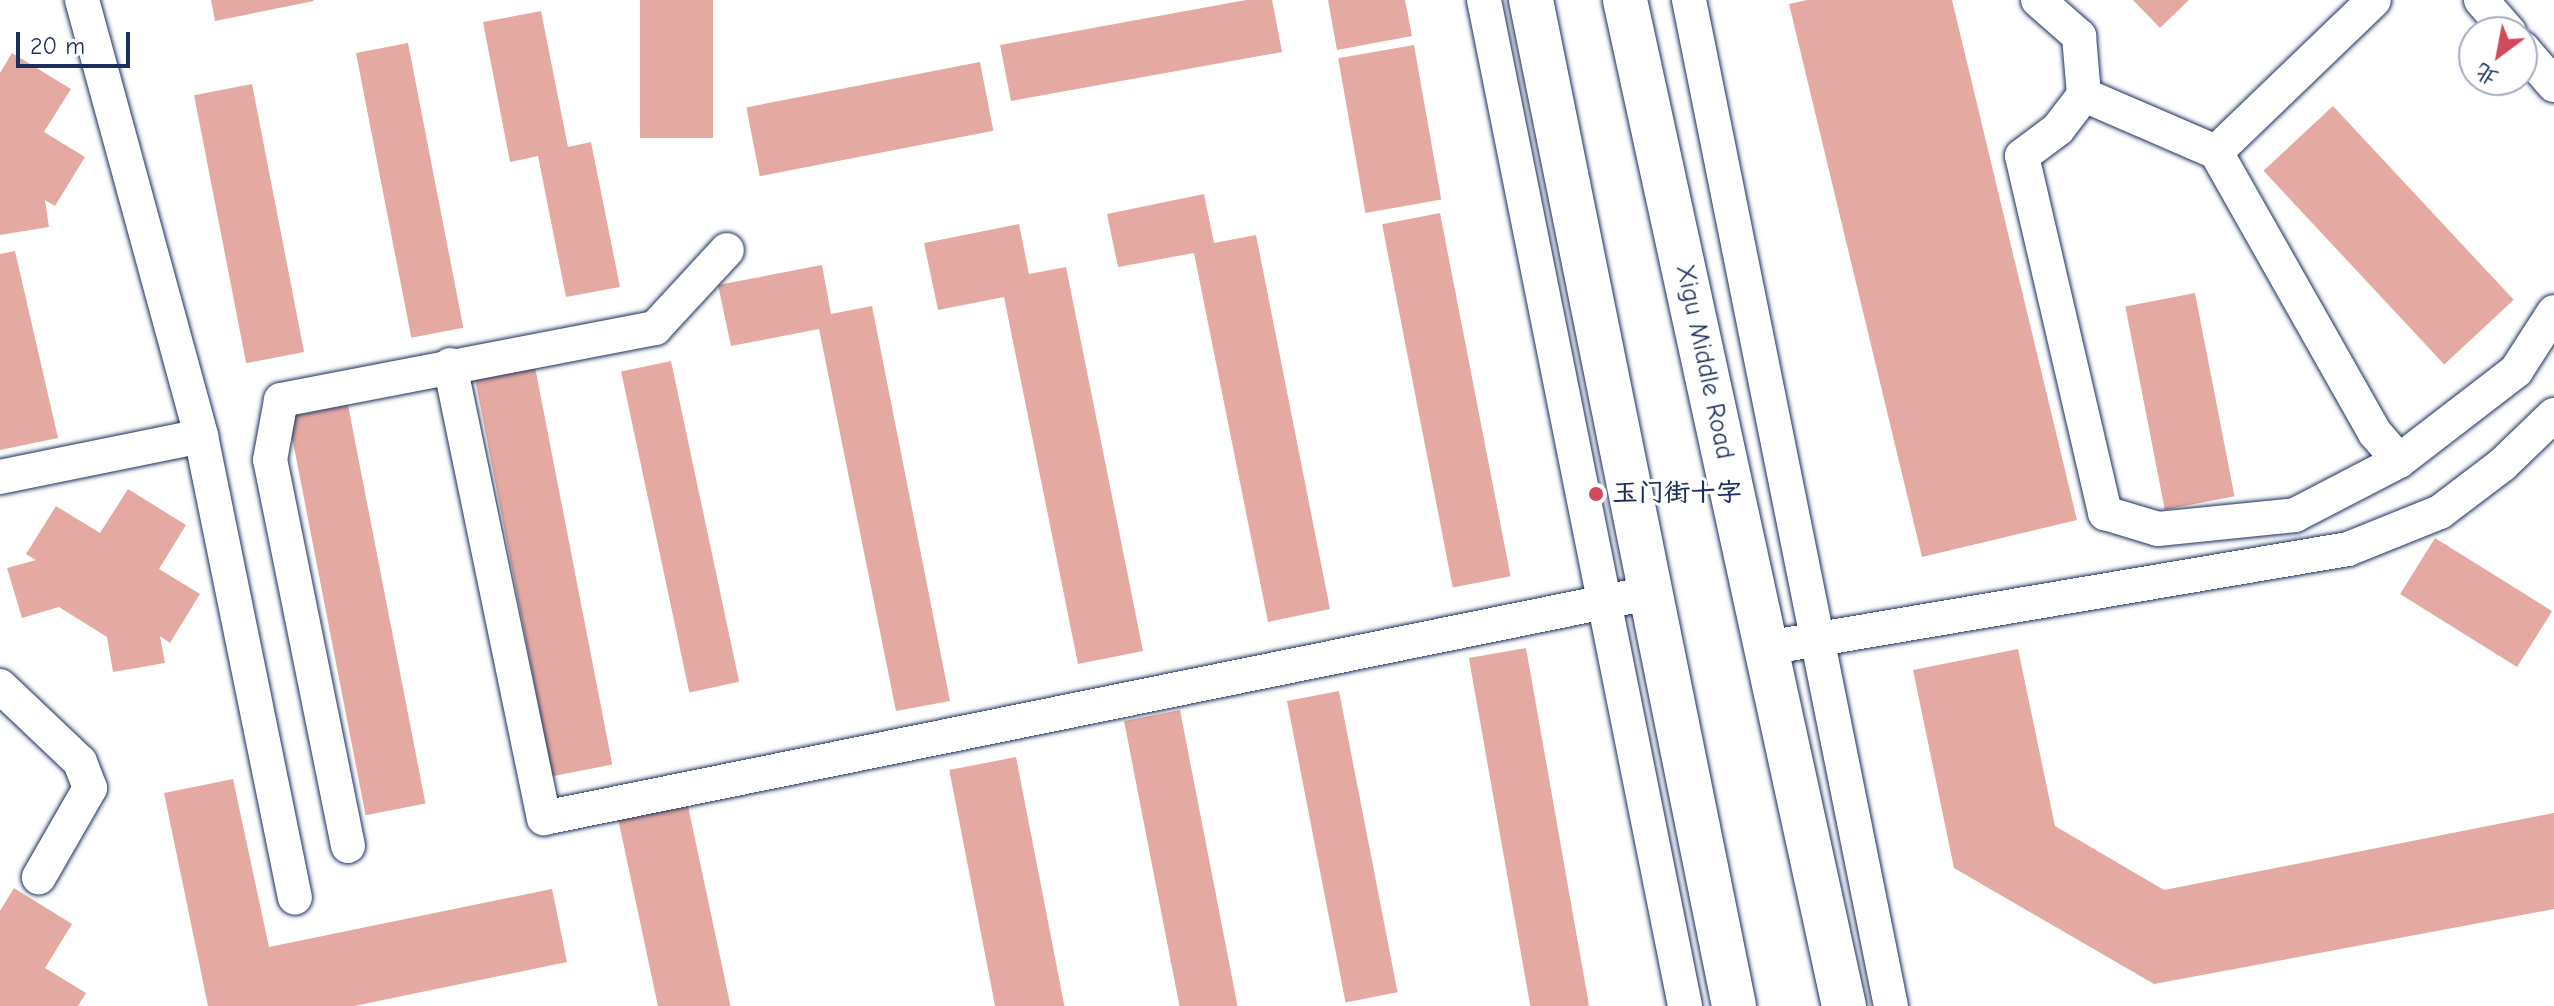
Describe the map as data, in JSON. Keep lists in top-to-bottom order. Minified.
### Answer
{"streets":{"main road":["Xigu Middle Road"]},"places":["玉门街十字"],"scale_bar":"20 m","north":"bottom left"}
